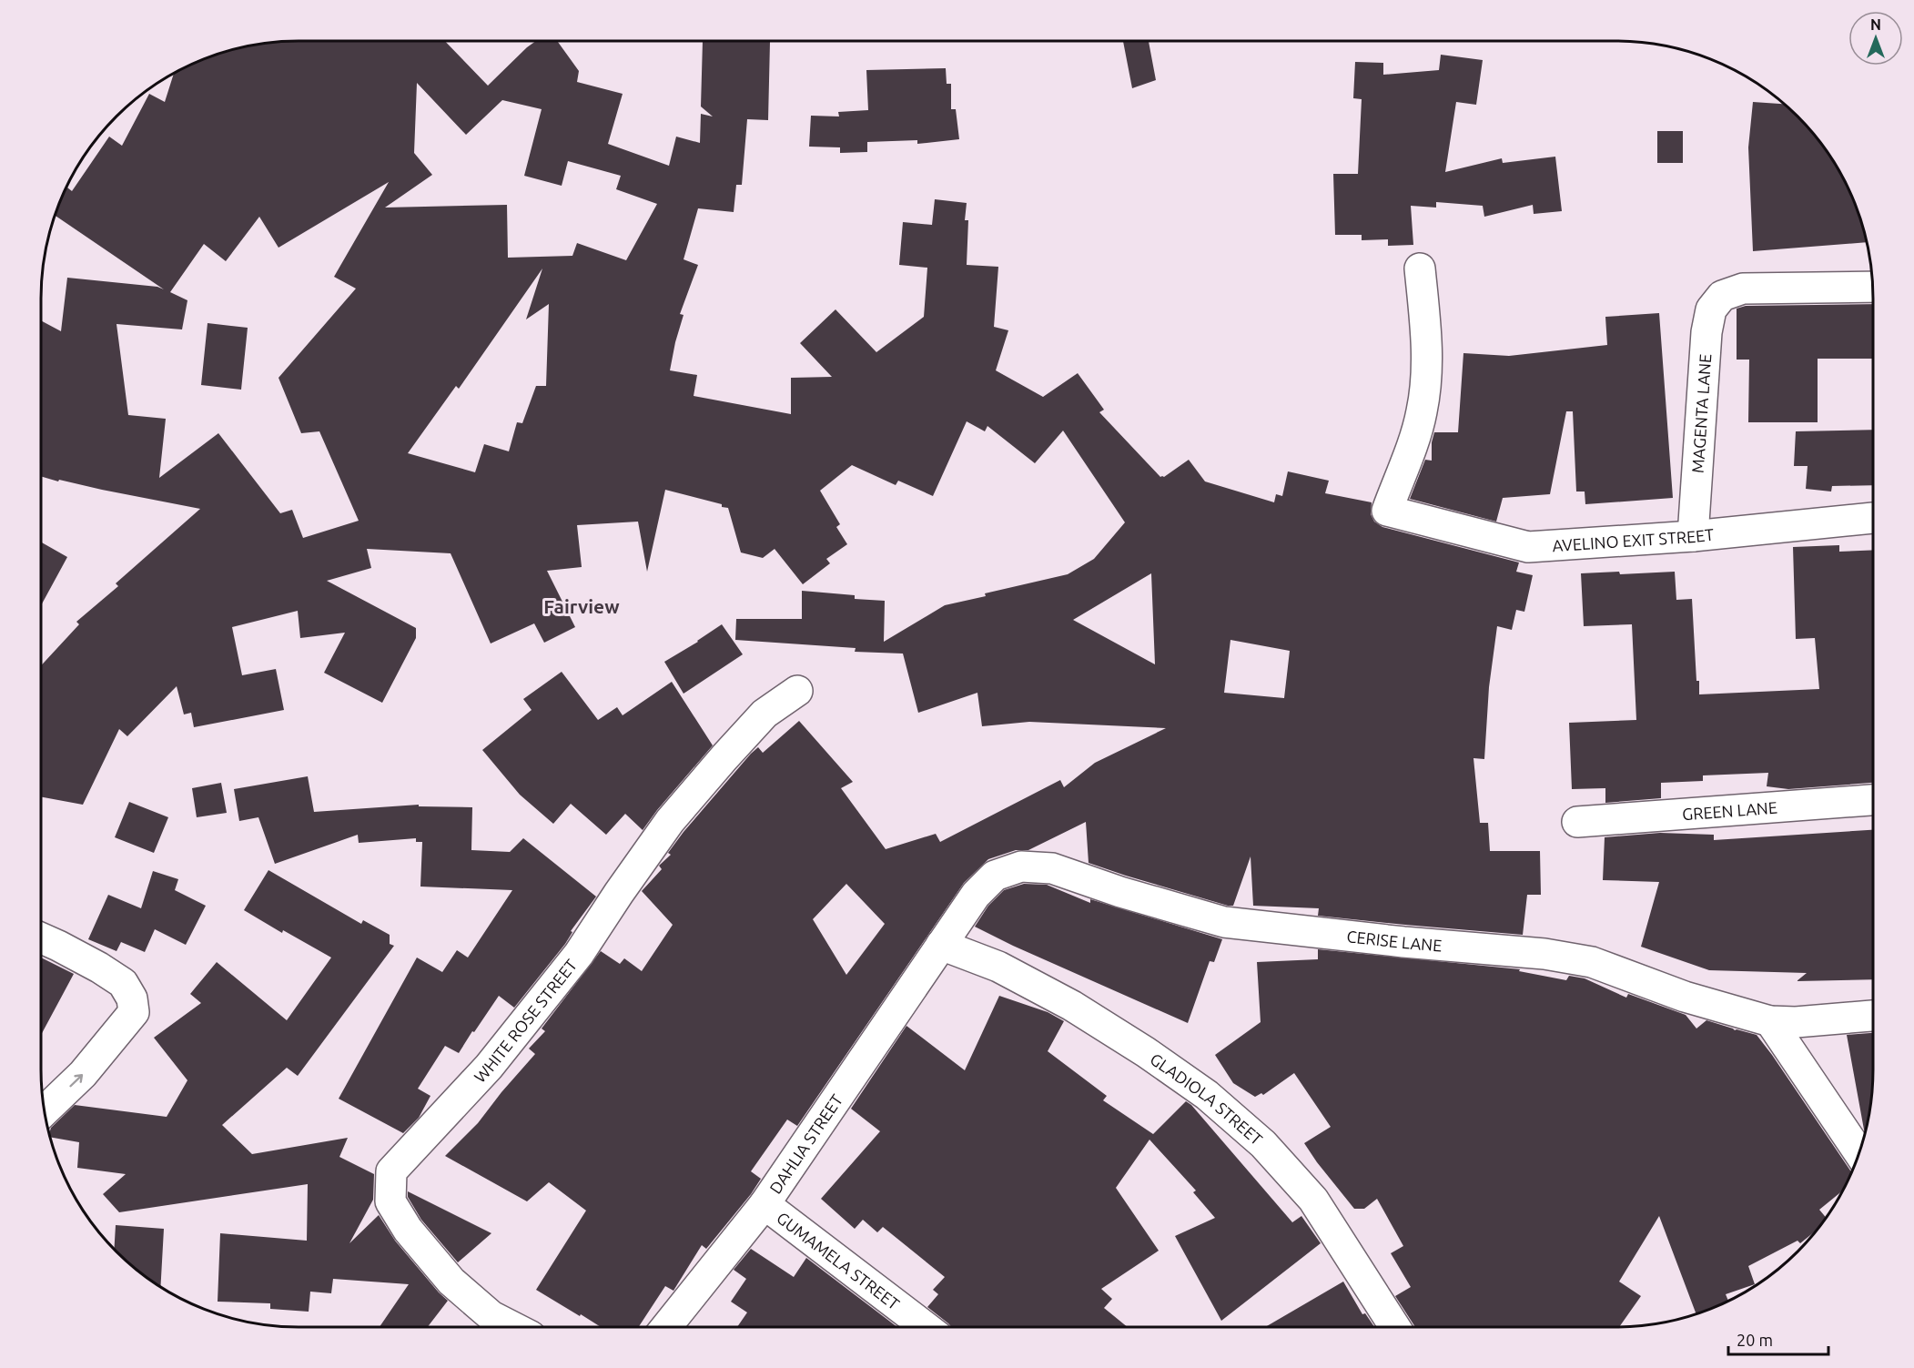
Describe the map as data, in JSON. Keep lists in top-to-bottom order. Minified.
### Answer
{"streets":{"street":["MAGENTA LANE","AVELINO EXIT STREET","GREEN LANE","CERISE LANE","WHITE ROSE STREET","GLADIOLA STREET","DAHLIA STREET","GUMAMELA STREET"]},"crossings":[["MAGENTA LANE","AVELINO EXIT STREET"],["CERISE LANE","GLADIOLA STREET"],["CERISE LANE","DAHLIA STREET"],["GLADIOLA STREET","DAHLIA STREET"],["DAHLIA STREET","GUMAMELA STREET"]],"districts":["Fairview"],"scale_bar":"20 m","north":"top"}
